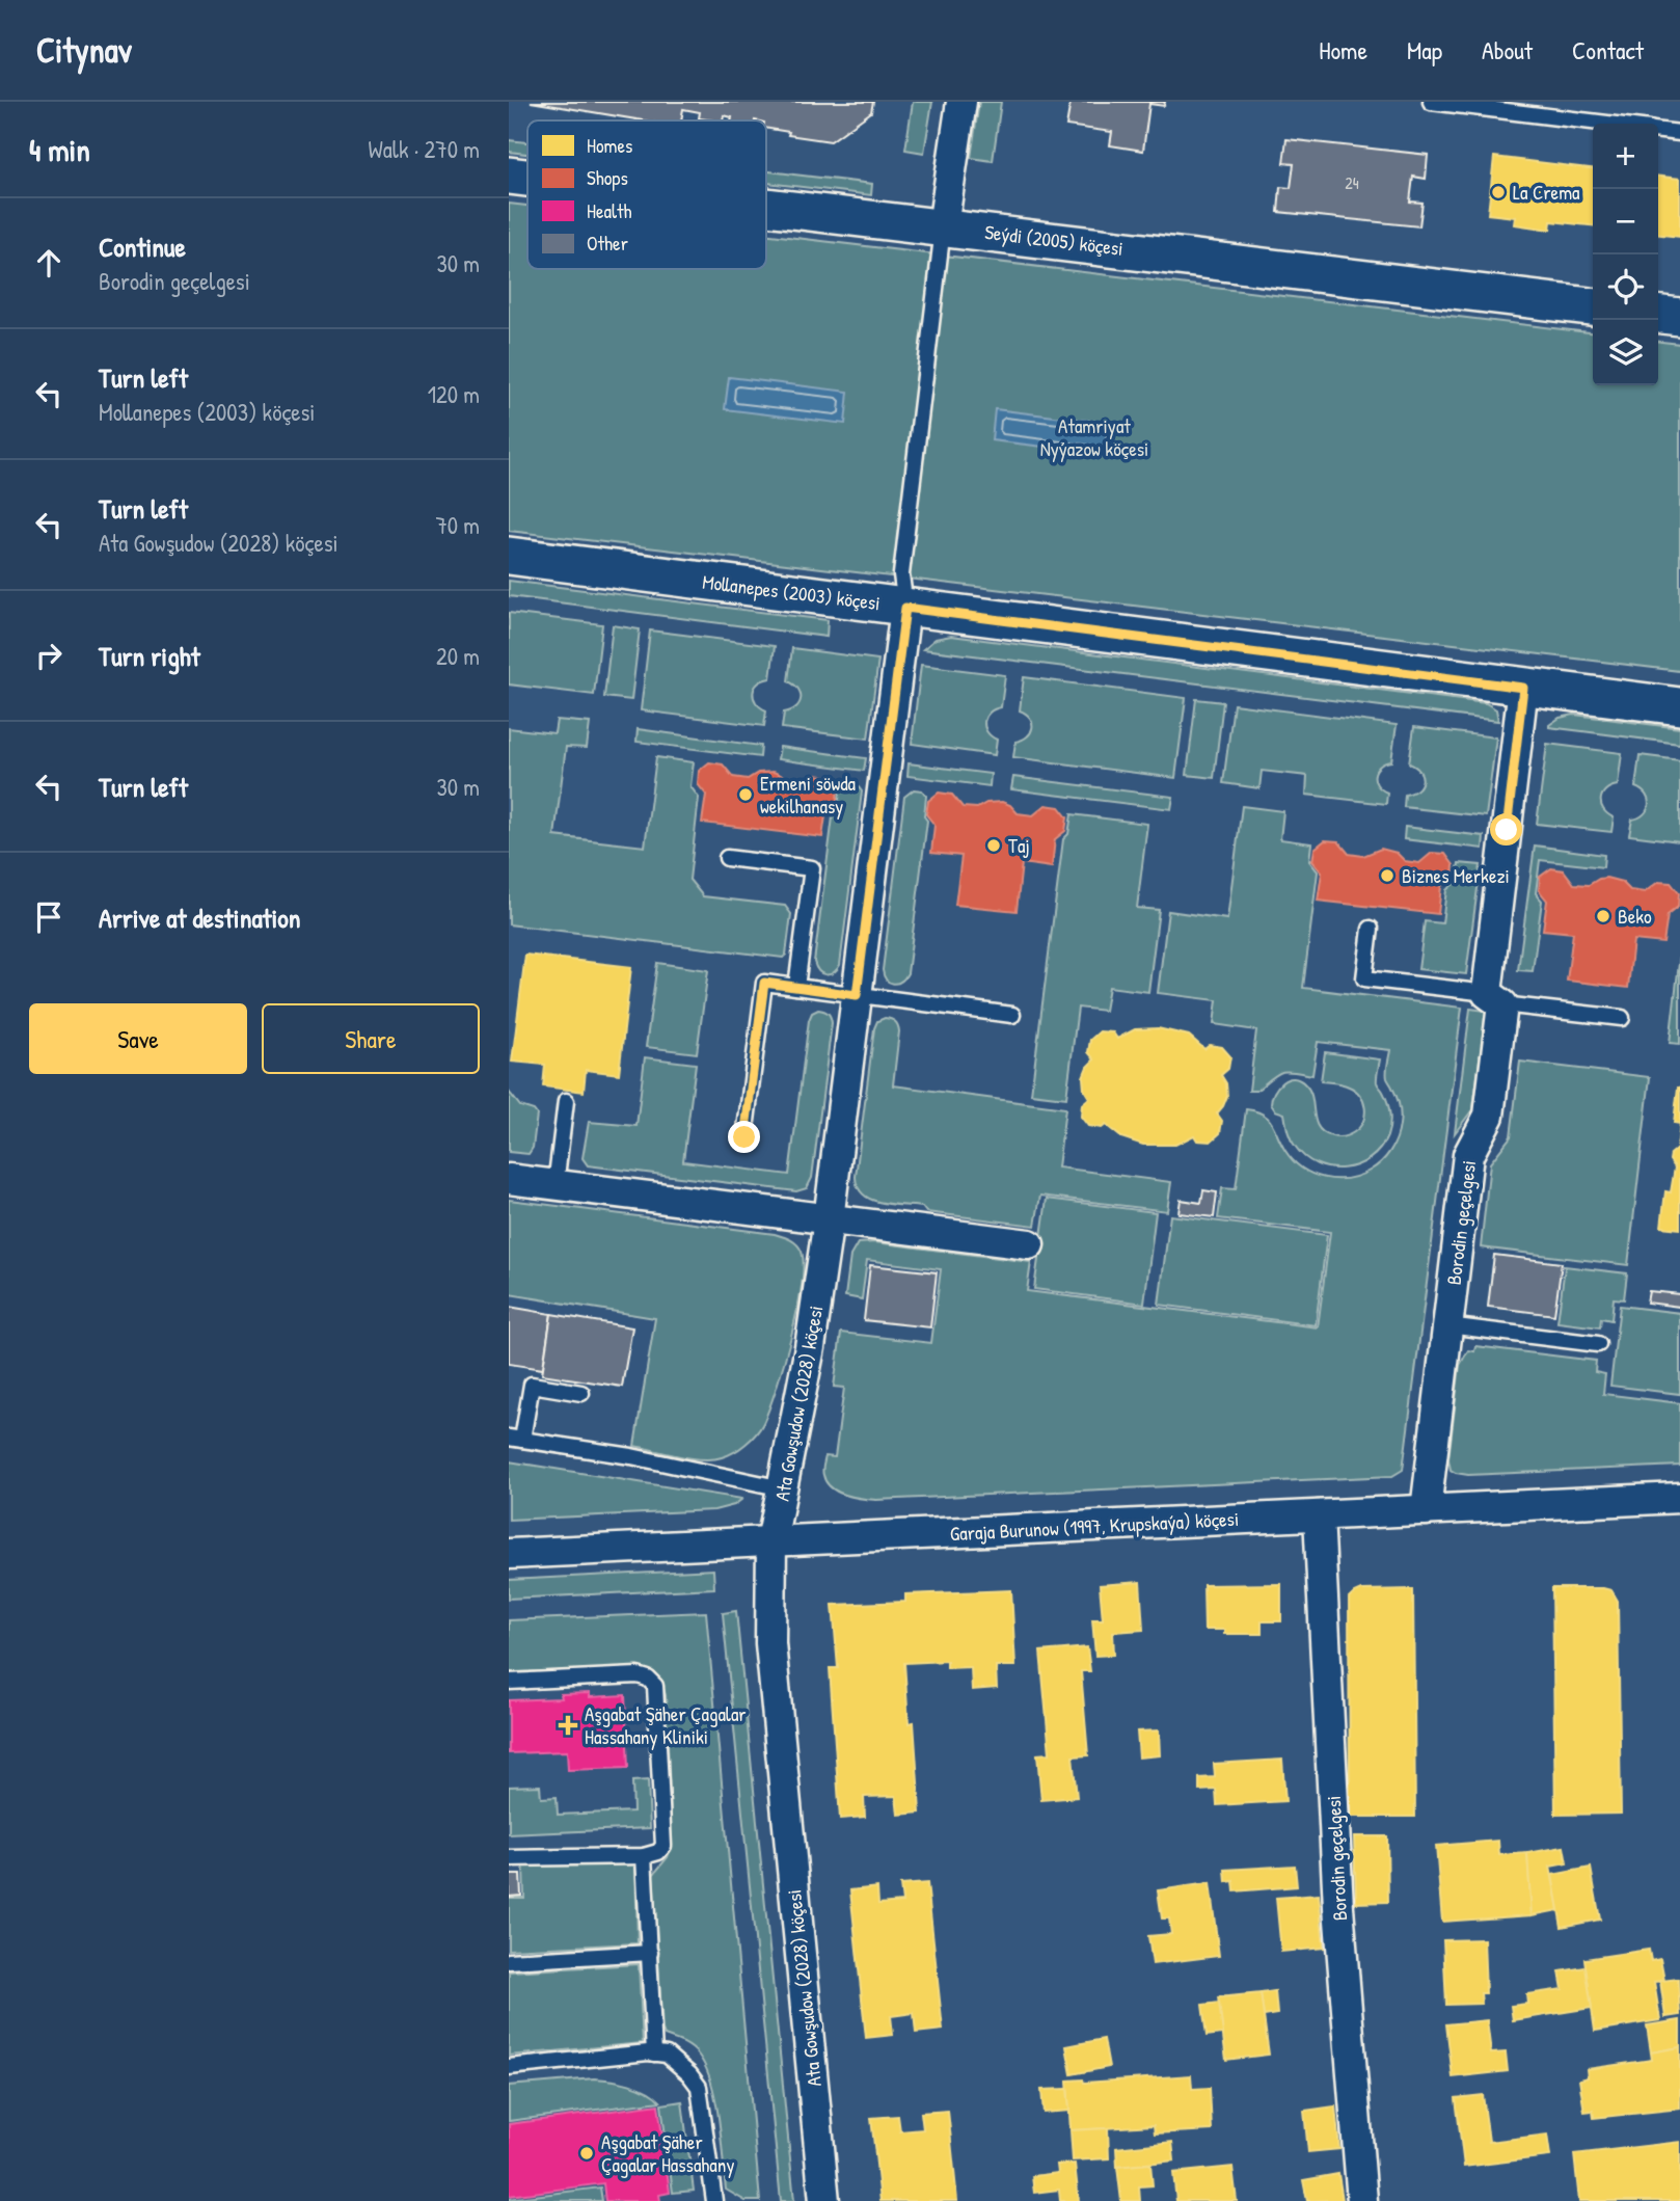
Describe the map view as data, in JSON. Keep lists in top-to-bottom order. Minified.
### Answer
{"streets":{"street":["Seýdi (2005) köçesi","Mollanepes (2003) köçesi","Borodin geçelgesi","Ata Gowşudow (2028) köçesi","Garaja Burunow (1997, Krupskaýa) köçesi"]},"crossings":[["Mollanepes (2003) köçesi","Borodin geçelgesi"],["Mollanepes (2003) köçesi","Ata Gowşudow (2028) köçesi"],["Borodin geçelgesi","Garaja Burunow (1997, Krupskaýa) köçesi"],["Ata Gowşudow (2028) köçesi","Garaja Burunow (1997, Krupskaýa) köçesi"]],"parks":["Atamriyat Nyýazow köçesi"],"places":{"other":["La Crema","Ermeni söwda wekilhanasy","Taj","Biznes Merkezi","Beko","Aşgabat Şäher Çagalar Hassahany"],"health":["Aşgabat Şäher Çagalar Hassahany Kliniki"]},"house_numbers":["24"],"legend":["Homes","Shops","Health","Other"],"page":{"header":"Citynav","nav":["Home","Map","About","Contact"],"heading":["4 min","Walk · 270 m"],"map_buttons":["+","−"],"list":[["Continue","Borodin geçelgesi","30 m"],["Turn left","Mollanepes (2003) köçesi","120 m"],["Turn left","Ata Gowşudow (2028) köçesi","70 m"],["Turn right","20 m"],["Turn left","30 m"],"Arrive at destination"],"buttons":["Save","Share"]}}
